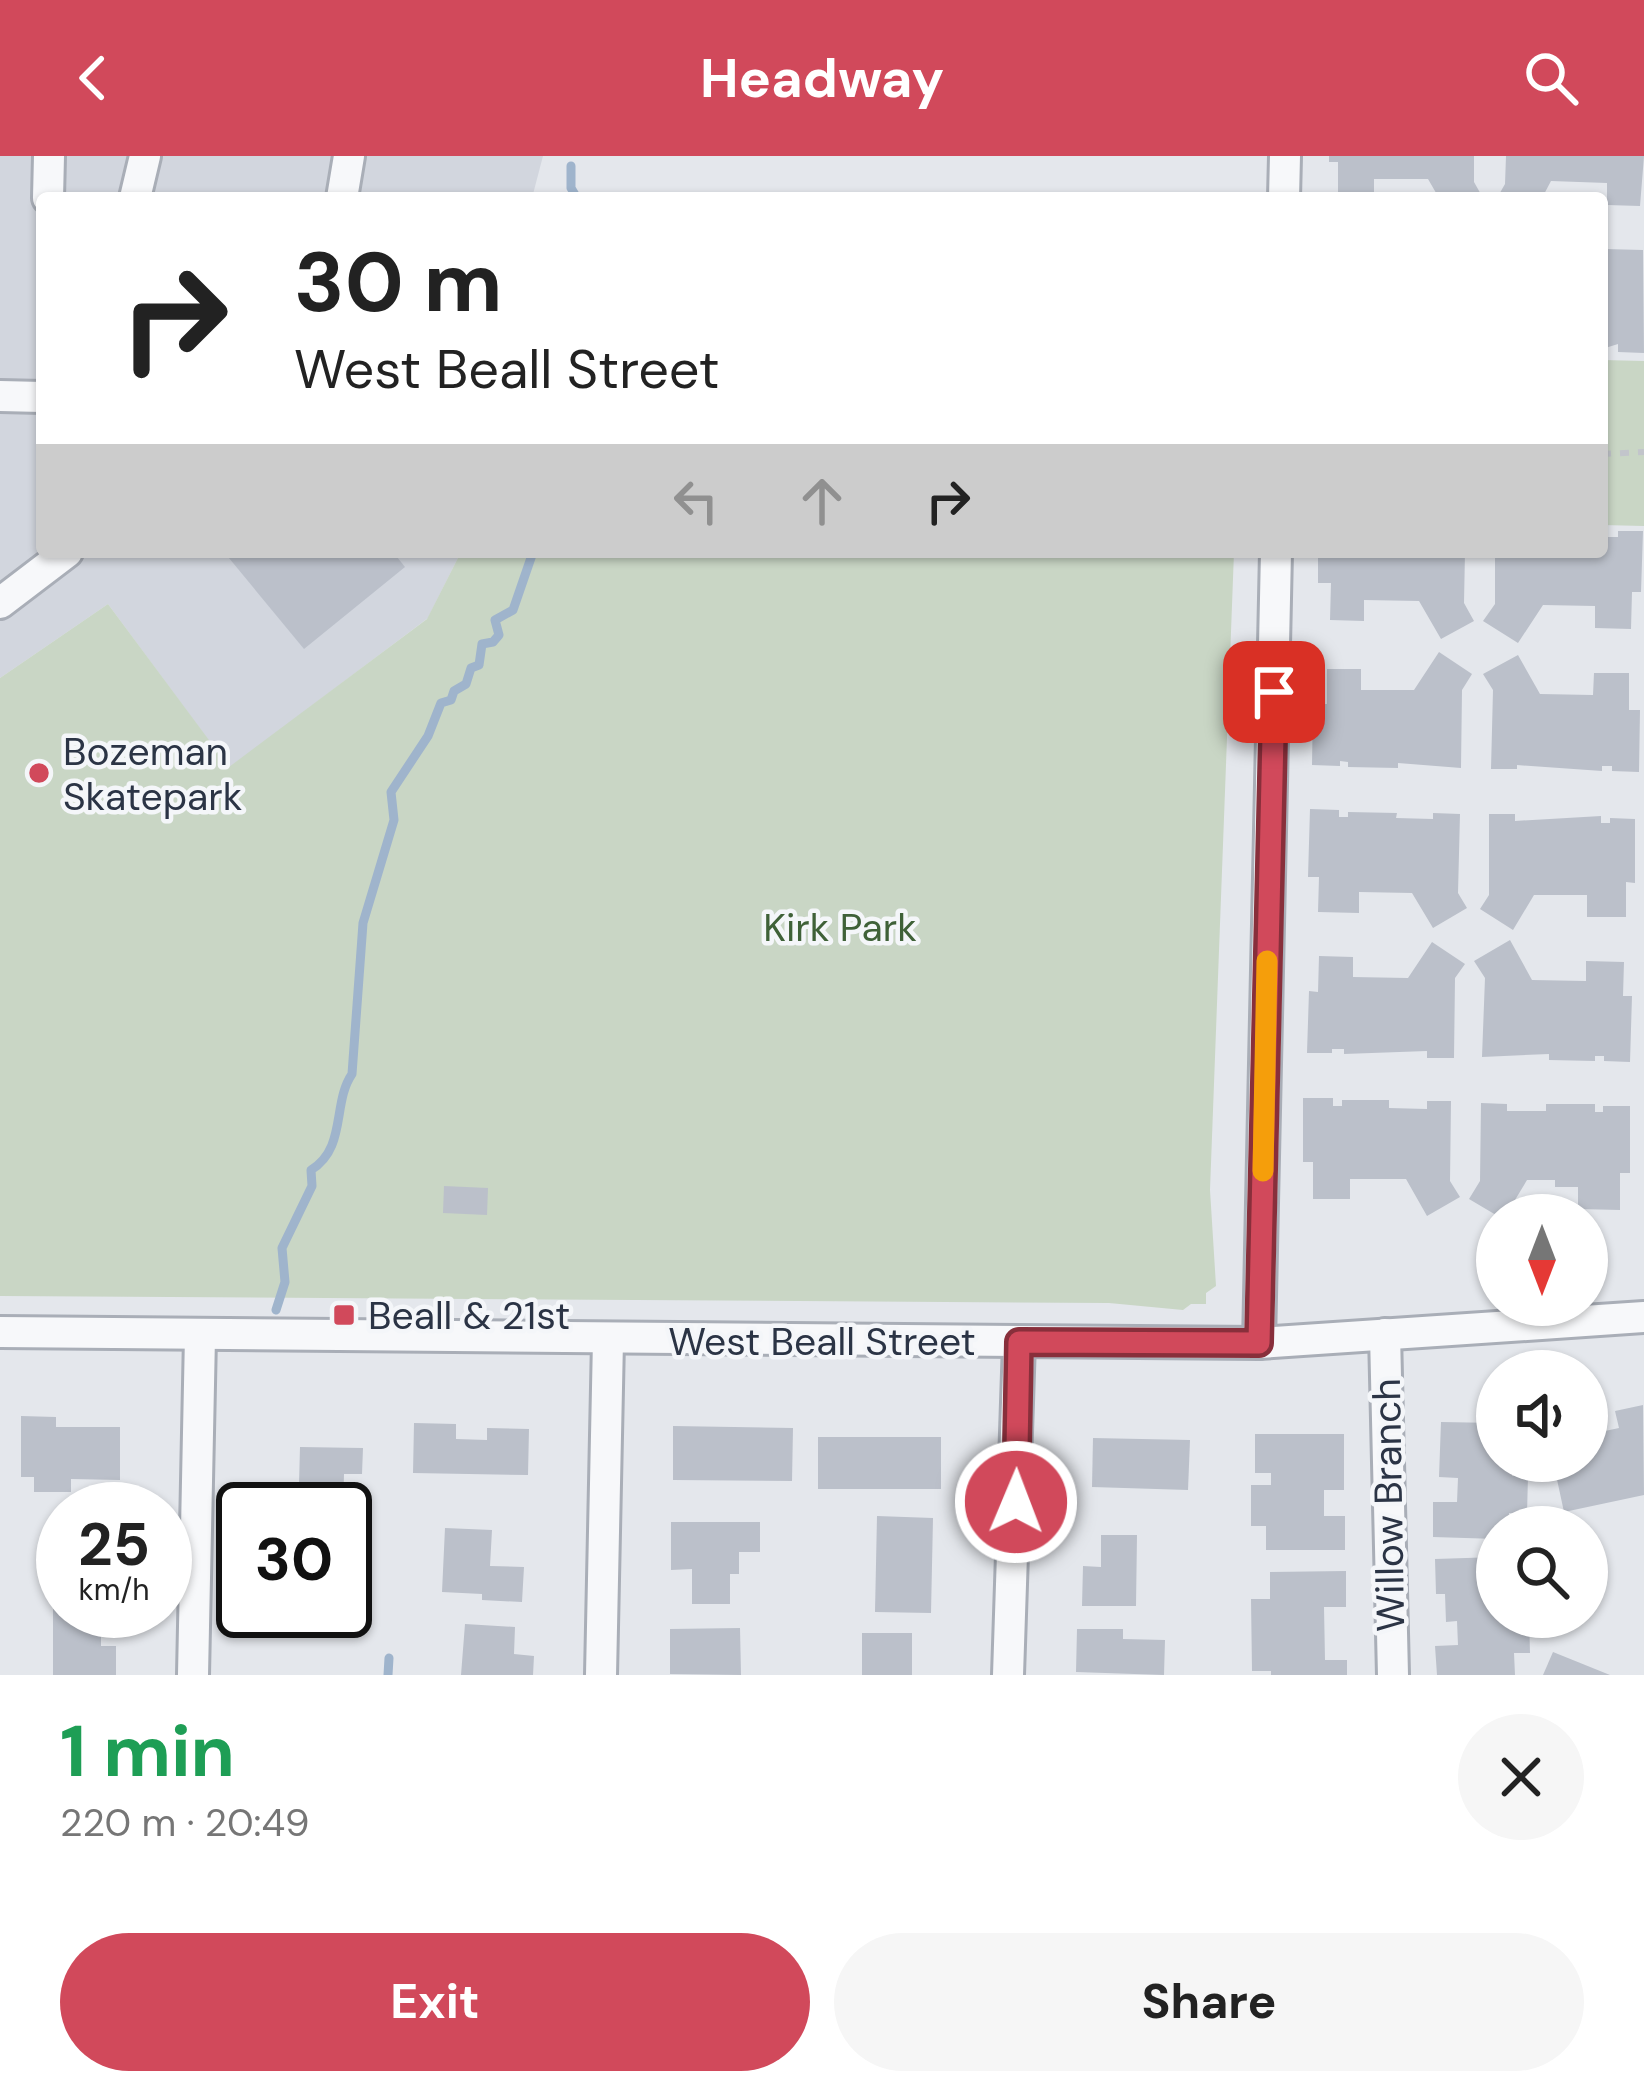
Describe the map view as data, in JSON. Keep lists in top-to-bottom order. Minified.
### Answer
{"streets":{"street":["West Beall Street","Willow Branch"]},"crossings":[["West Beall Street","Willow Branch"]],"parks":["Kirk Park"],"places":{"other":["Bozeman Skatepark"],"transit":["Beall & 21st"]},"north":"bottom","page":{"header":"Headway","turn":["30 m","West Beall Street"],"speed":"25 km/h","limit":"30","heading":["1 min","220 m · 20:49"],"buttons":["Exit","Share"]}}
